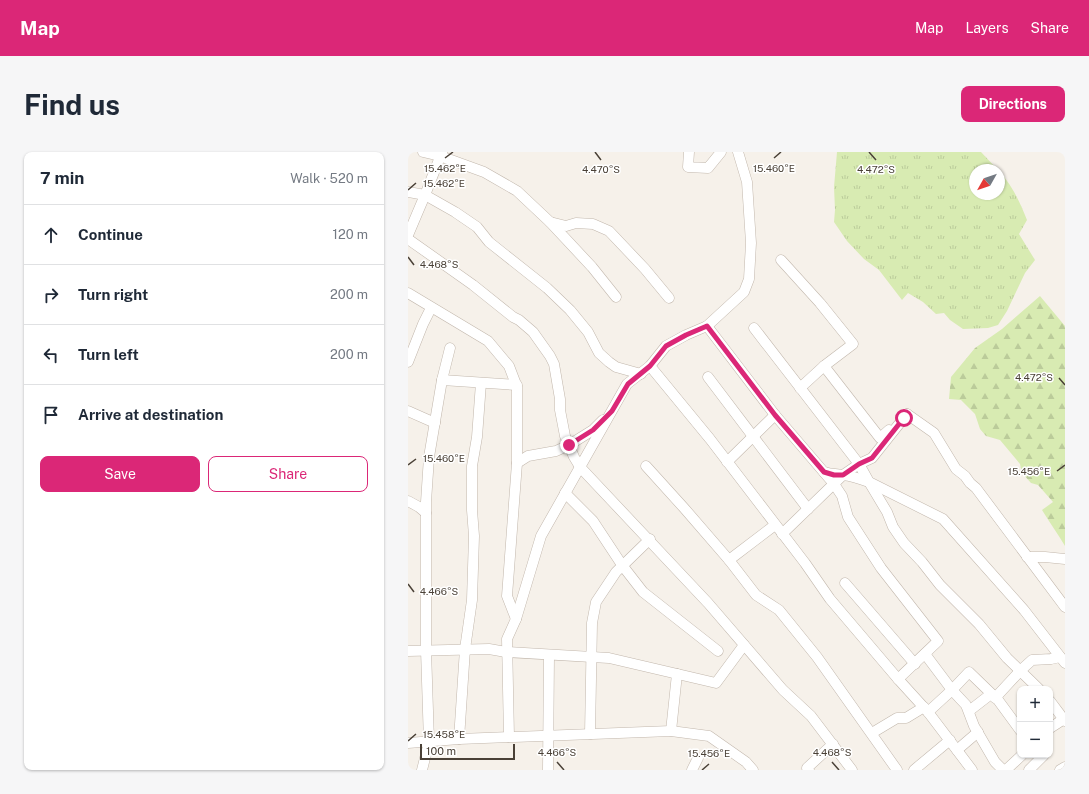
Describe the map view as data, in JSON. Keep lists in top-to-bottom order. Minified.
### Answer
{"scale_bar":"100 m","north":"bottom left","page":{"header":"Map","nav":["Map","Layers","Share"],"buttons":["Directions",["Save","Share"]],"title":"Find us","heading":["7 min","Walk · 520 m"],"list":[["Continue","120 m"],["Turn right","200 m"],["Turn left","200 m"],"Arrive at destination"],"map_buttons":["+","−"],"scale":"100 m"},"coordinates":["15.462°E","15.460°E","4.470°S","4.472°S","4.468°S","15.456°E","4.466°S","15.458°E"]}
